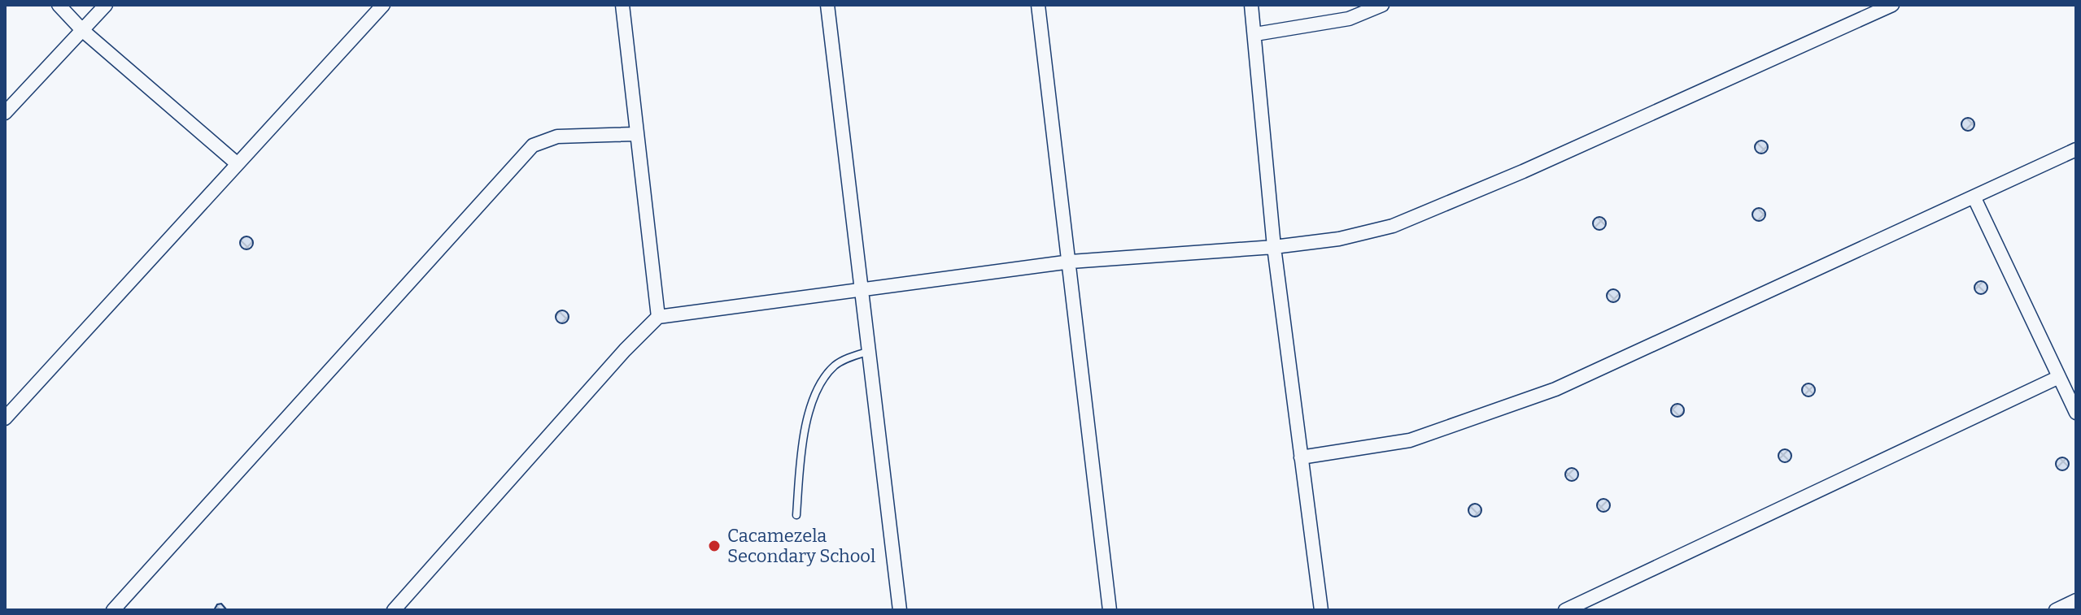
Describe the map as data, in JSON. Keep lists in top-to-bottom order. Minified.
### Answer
{"places":["Cacamezela Secondary School"]}
